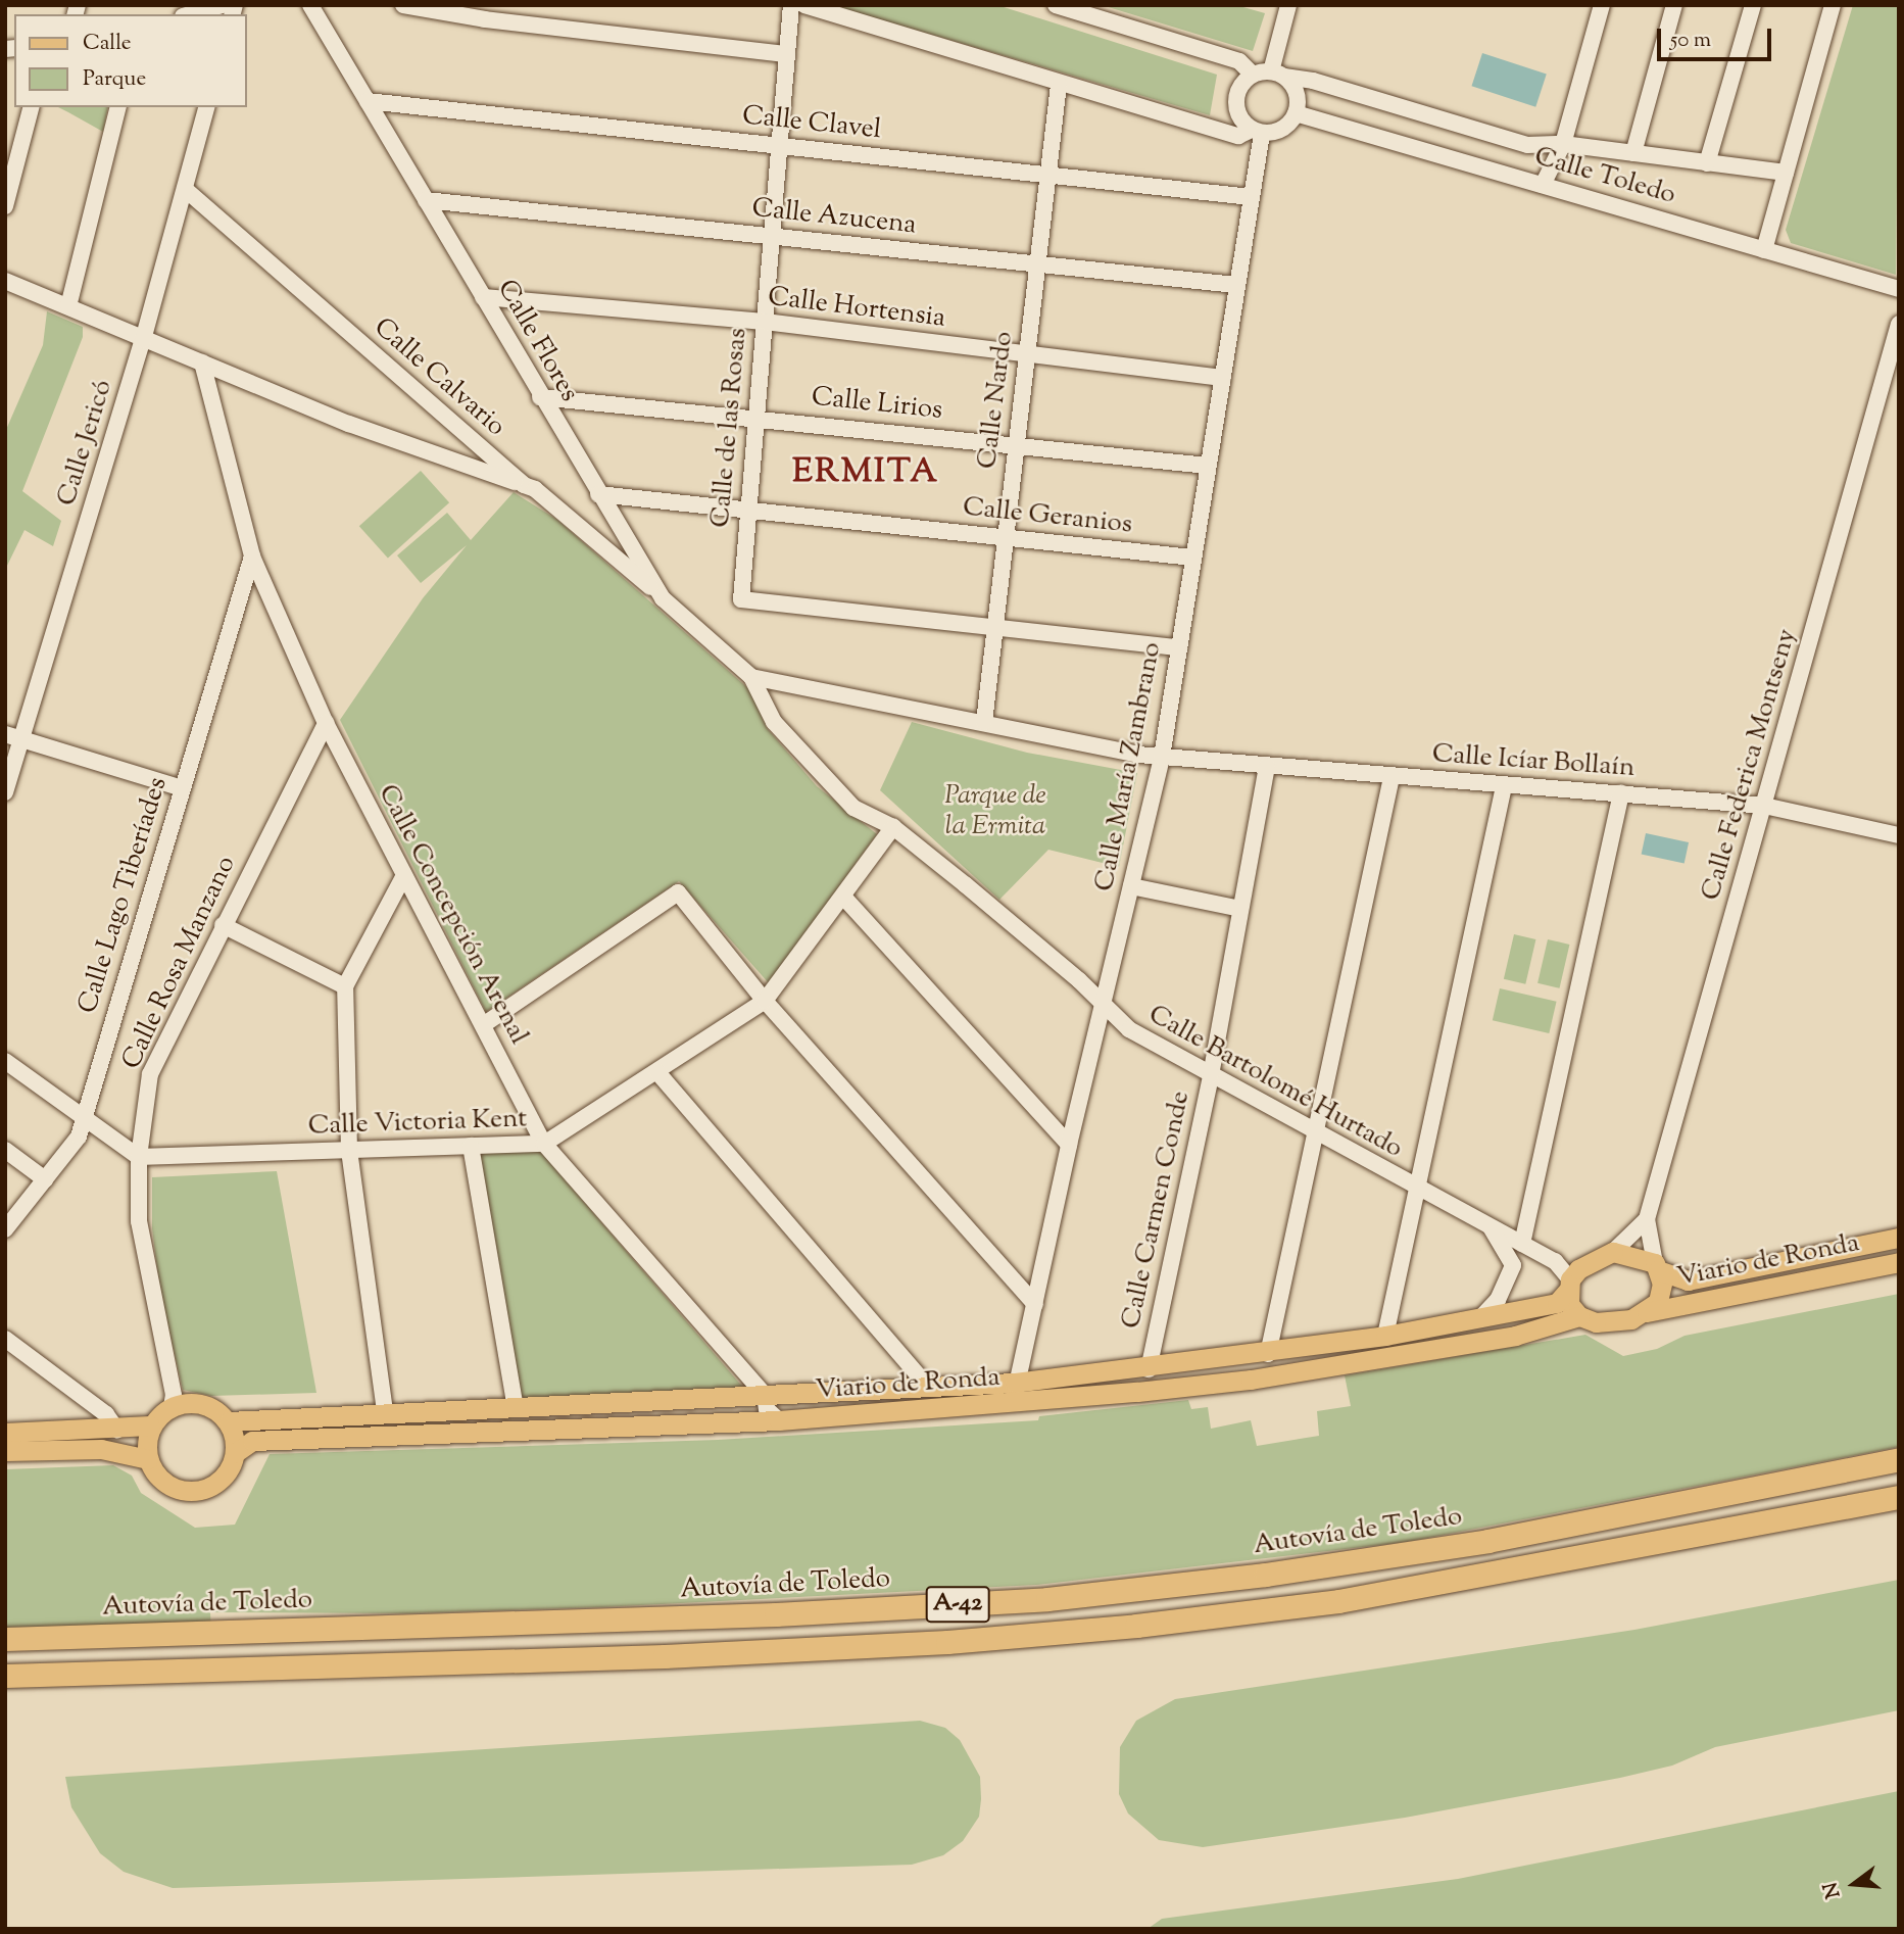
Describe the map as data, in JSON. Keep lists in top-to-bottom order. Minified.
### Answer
{"streets":{"highway":["Autovía de Toledo","A-42"],"main road":["Viario de Ronda"],"street":["Calle Clavel","Calle Toledo","Calle Azucena","Calle Hortensia","Calle Flores","Calle Calvario","Calle Nardo","Calle Lirios","Calle de las Rosas","Calle Jericó","Calle Geranios","Calle Icíar Bollaín","Calle Federica Montseny","Calle María Zambrano","Calle Lago Tiberíades","Calle Concepción Arenal","Calle Rosa Manzano","Calle Bartolomé Hurtado","Calle Victoria Kent","Calle Carmen Conde"]},"crossings":[["Calle Clavel","Calle Flores"],["Calle Clavel","Calle Nardo"],["Calle Clavel","Calle de las Rosas"],["Calle Clavel","Calle María Zambrano"],["Calle Toledo","Calle María Zambrano"],["Calle Azucena","Calle Flores"],["Calle Azucena","Calle Nardo"],["Calle Azucena","Calle de las Rosas"],["Calle Azucena","Calle María Zambrano"],["Calle Hortensia","Calle Flores"],["Calle Hortensia","Calle Nardo"],["Calle Hortensia","Calle de las Rosas"],["Calle Hortensia","Calle María Zambrano"],["Calle Flores","Calle Calvario"],["Calle Flores","Calle Lirios"],["Calle Flores","Calle Geranios"],["Calle Flores","Calle Icíar Bollaín"],["Calle Flores","Calle Bartolomé Hurtado"],["Calle Calvario","Calle Jericó"],["Calle Nardo","Calle Lirios"],["Calle Nardo","Calle de las Rosas"],["Calle Nardo","Calle Geranios"],["Calle Nardo","Calle Icíar Bollaín"],["Calle Lirios","Calle de las Rosas"],["Calle Lirios","Calle María Zambrano"],["Calle de las Rosas","Calle Geranios"],["Calle Geranios","Calle María Zambrano"],["Calle Icíar Bollaín","Calle Federica Montseny"],["Calle Icíar Bollaín","Calle María Zambrano"],["Calle Icíar Bollaín","Calle Bartolomé Hurtado"],["Calle Icíar Bollaín","Calle Carmen Conde"],["Calle Federica Montseny","Calle Bartolomé Hurtado"],["Calle Federica Montseny","Viario de Ronda"],["Calle María Zambrano","Calle Bartolomé Hurtado"],["Calle María Zambrano","Viario de Ronda"],["Calle Lago Tiberíades","Calle Concepción Arenal"],["Calle Concepción Arenal","Calle Rosa Manzano"],["Calle Concepción Arenal","Calle Victoria Kent"],["Calle Concepción Arenal","Viario de Ronda"],["Calle Rosa Manzano","Calle Victoria Kent"],["Calle Rosa Manzano","Viario de Ronda"],["Calle Bartolomé Hurtado","Calle Victoria Kent"],["Calle Bartolomé Hurtado","Calle Carmen Conde"],["Calle Bartolomé Hurtado","Viario de Ronda"],["Calle Carmen Conde","Viario de Ronda"]],"districts":["ERMITA"],"parks":["Parque de la Ermita"],"legend":["Calle","Parque"],"scale_bar":"50 m","north":"left"}
